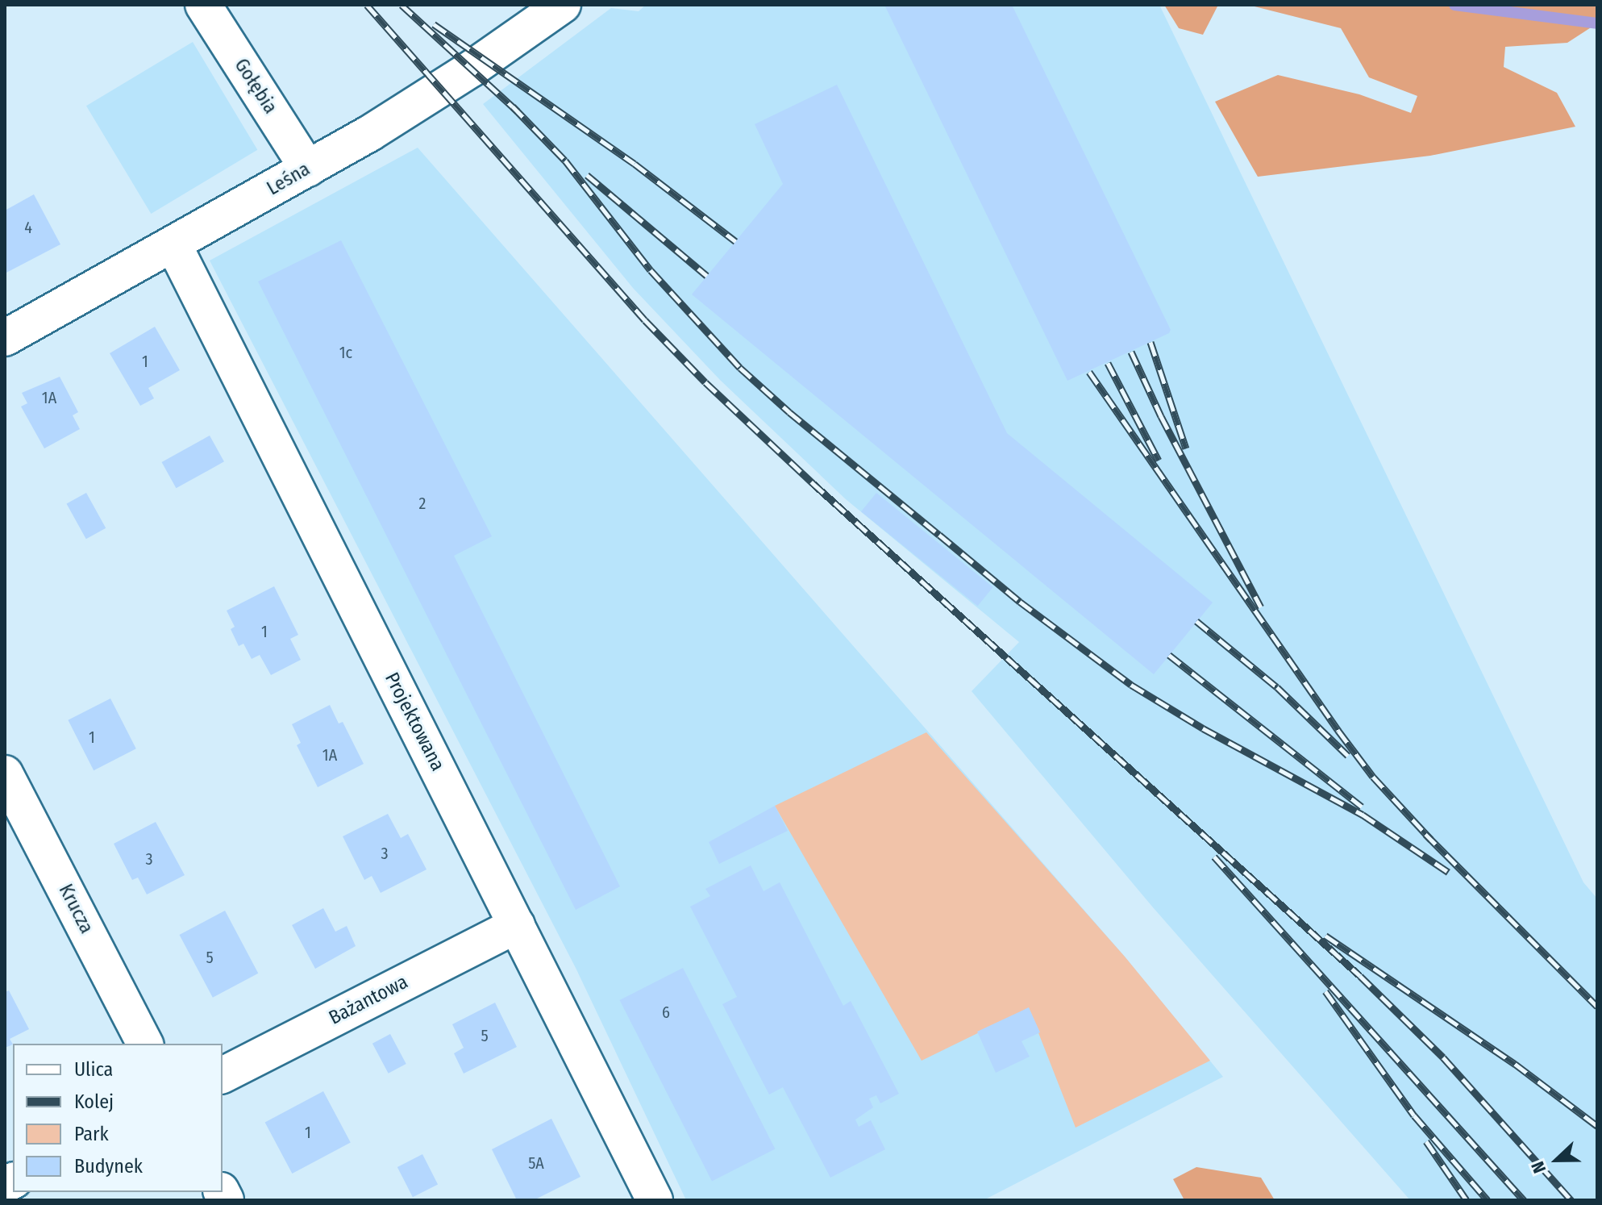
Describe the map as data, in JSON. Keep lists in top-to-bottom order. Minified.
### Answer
{"streets":{"street":["Gołębia","Leśna","Projektowana","Krucza","Bażantowa"]},"crossings":[["Gołębia","Leśna"],["Leśna","Projektowana"],["Projektowana","Bażantowa"]],"house_numbers":["4","1c","1","1A","2","1","1","1A","3","3","5","6","5","1","5A"],"legend":["Ulica","Kolej","Park","Budynek"],"north":"left"}
